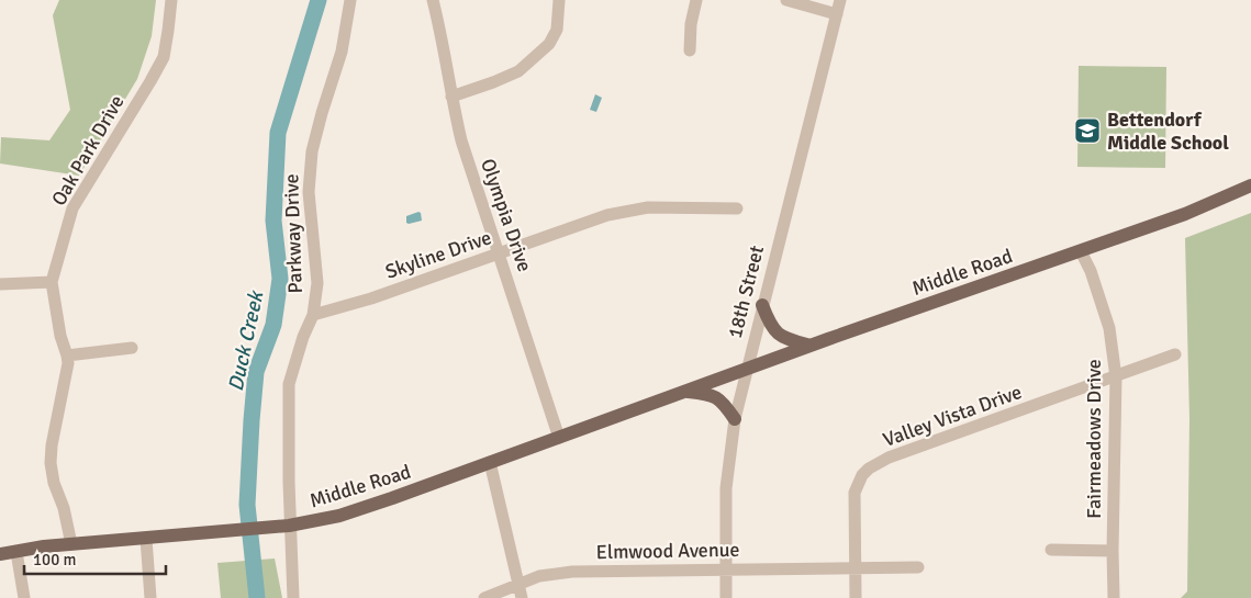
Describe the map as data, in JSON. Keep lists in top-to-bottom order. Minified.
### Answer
{"streets":{"main road":["Middle Road"],"street":["Oak Park Drive","Olympia Drive","Parkway Drive","Skyline Drive","18th Street","Valley Vista Drive","Fairmeadows Drive","Elmwood Avenue"]},"crossings":[["Oak Park Drive","Middle Road"],["Olympia Drive","Skyline Drive"],["Olympia Drive","Middle Road"],["Parkway Drive","Skyline Drive"],["Parkway Drive","Middle Road"],["Middle Road","18th Street"],["Middle Road","Fairmeadows Drive"],["18th Street","Elmwood Avenue"],["Valley Vista Drive","Fairmeadows Drive"],["Valley Vista Drive","Elmwood Avenue"]],"water":["Duck Creek"],"places":{"school or university":["Bettendorf Middle School"]},"scale_bar":"100 m"}
